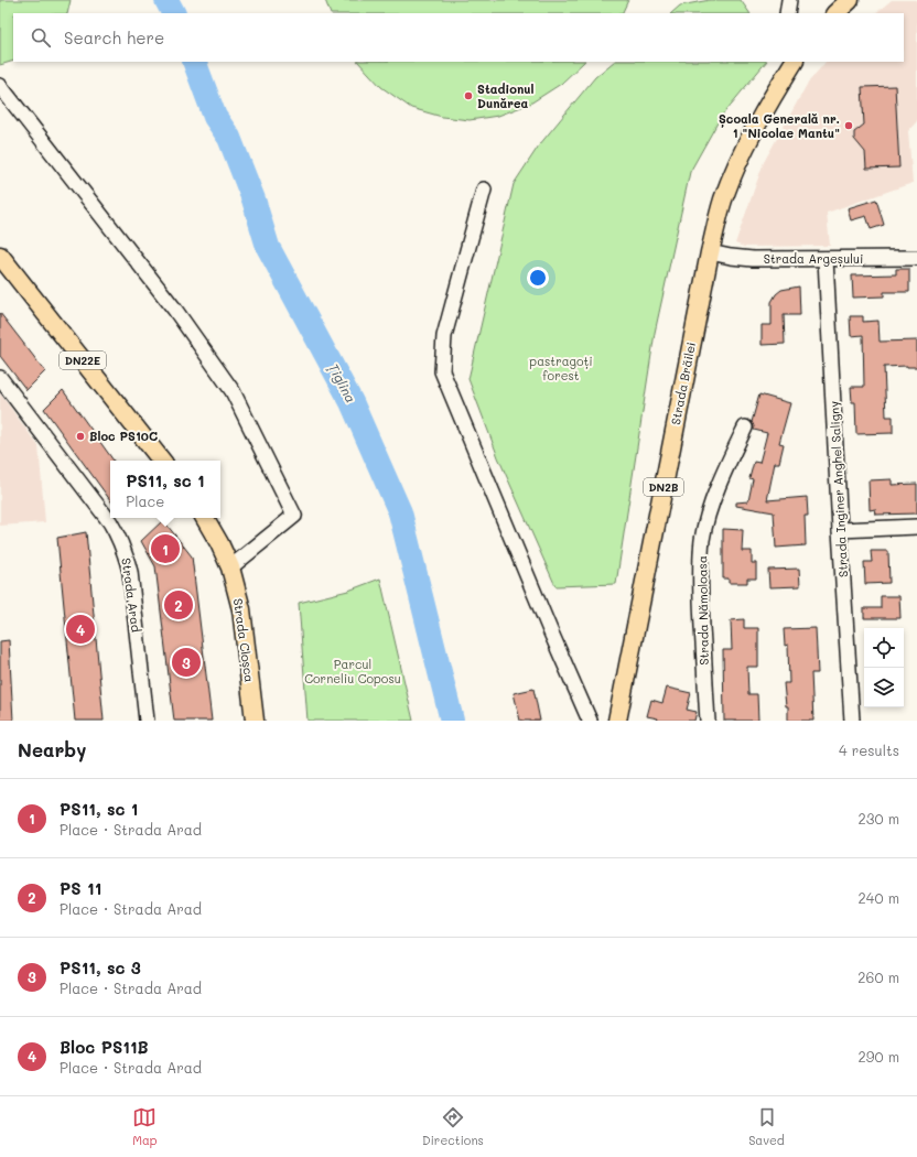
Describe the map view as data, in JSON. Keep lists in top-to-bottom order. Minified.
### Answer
{"streets":{"main road":["DN22E","Strada Brăilei","DN2B","Strada Cloșca"],"street":["Strada Argeșului","Strada Inginer Anghel Saligny","Strada Arad","Strada Nămoloasa"]},"crossings":[["Strada Argeșului","Strada Brăilei"],["Strada Argeșului","Strada Inginer Anghel Saligny"]],"water":["Țiglina"],"parks":["pastragoți forest","Parcul Corneliu Coposu"],"places":["Stadionul Dunărea","Școala Generală nr. 1 \"Nicolae Mantu\"","Bloc PS10C"],"page":{"search":"Search here","popup":["PS11, sc 1","Place"],"pins":["1","2","4","3"],"heading":["Nearby","4 results"],"list":[{"mark":"1","name":"PS11, sc 1","note":"Place · Strada Arad","value":"230 m"},{"mark":"2","name":"PS 11","note":"Place · Strada Arad","value":"240 m"},{"mark":"3","name":"PS11, sc 3","note":"Place · Strada Arad","value":"260 m"},{"mark":"4","name":"Bloc PS11B","note":"Place · Strada Arad","value":"290 m"}],"nav":["Map","Directions","Saved"]}}
